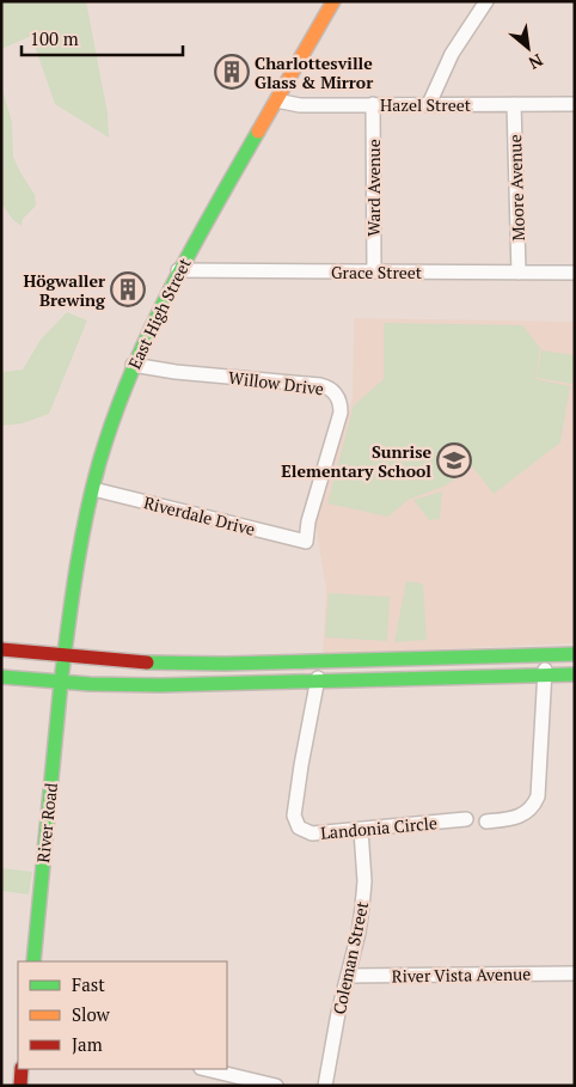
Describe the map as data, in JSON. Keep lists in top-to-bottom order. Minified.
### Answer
{"streets":{"main road":["East High Street","River Road"],"street":["Hazel Street","Ward Avenue","Moore Avenue","Grace Street","Willow Drive","Riverdale Drive","Landonia Circle","Coleman Street","River Vista Avenue"]},"crossings":[["Hazel Street","Ward Avenue"],["Hazel Street","Moore Avenue"],["Hazel Street","East High Street"],["Ward Avenue","Grace Street"],["Moore Avenue","Grace Street"],["Grace Street","East High Street"],["East High Street","Willow Drive"],["East High Street","Riverdale Drive"],["East High Street","River Road"],["Willow Drive","Riverdale Drive"],["Landonia Circle","Coleman Street"],["Coleman Street","River Vista Avenue"]],"places":{"building":["Charlottesville Glass & Mirror","Högwaller Brewing"],"school or university":["Sunrise Elementary School"]},"legend":["Fast","Slow","Jam"],"scale_bar":"100 m","north":"bottom right"}
